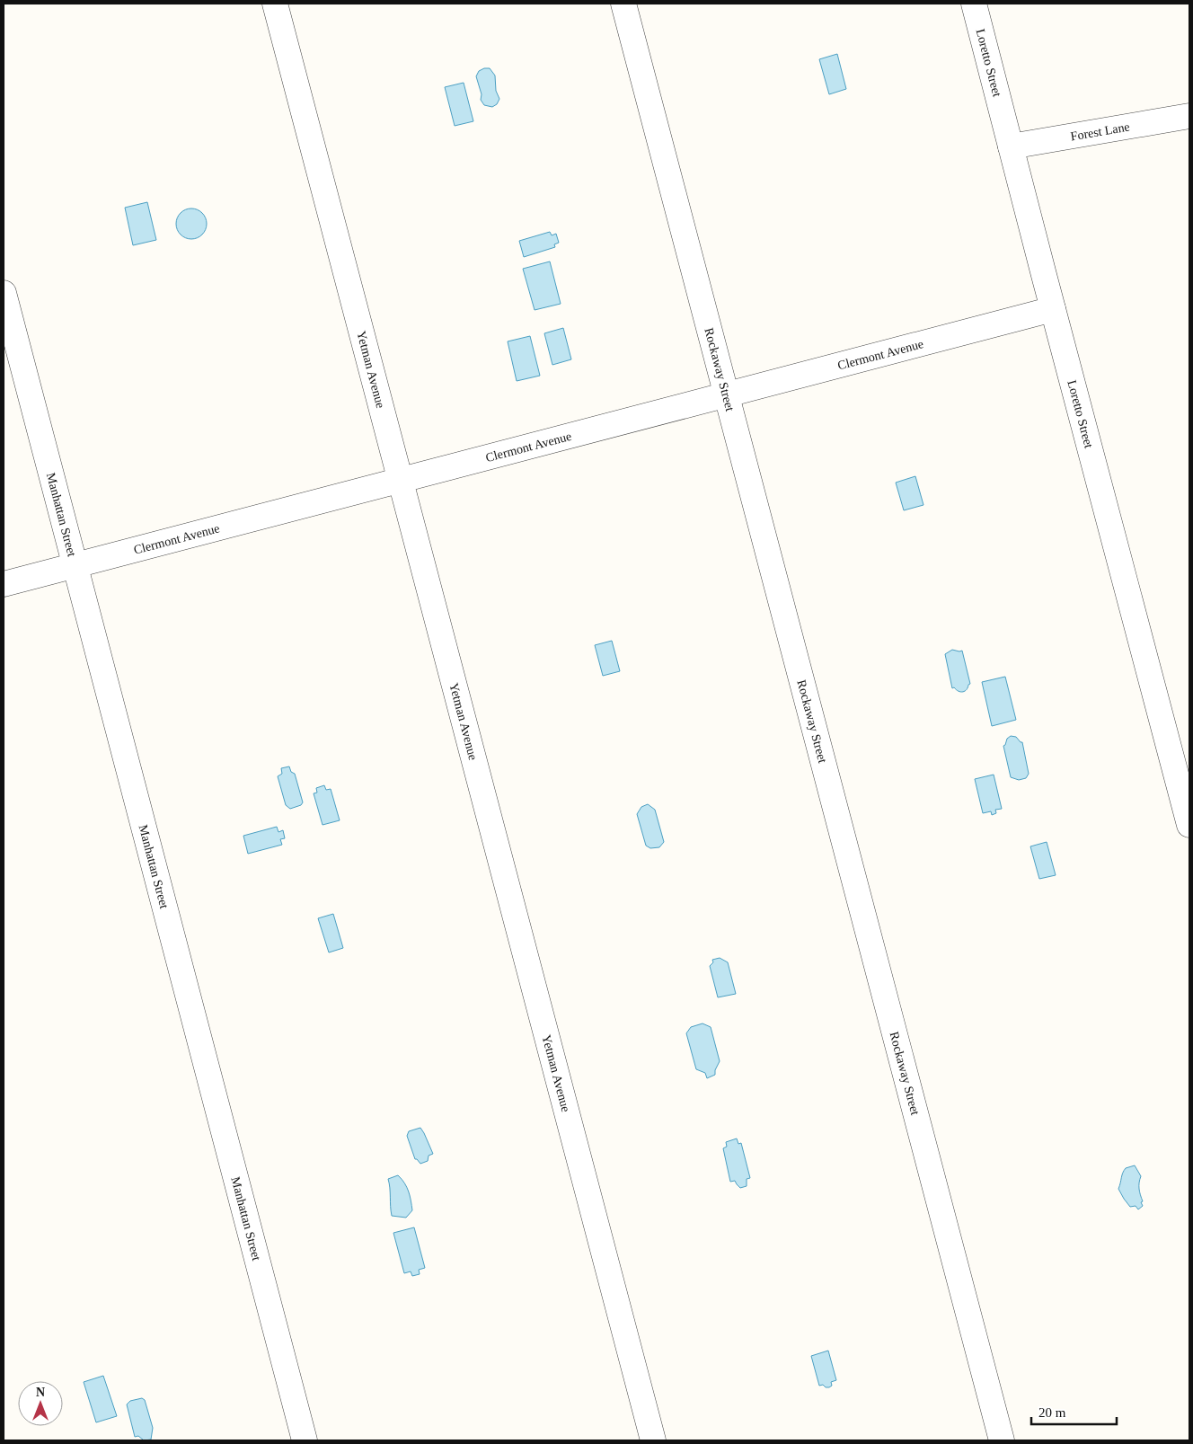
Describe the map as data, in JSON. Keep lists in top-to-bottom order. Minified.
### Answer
{"streets":{"street":["Loretto Street","Forest Lane","Clermont Avenue","Yetman Avenue","Rockaway Street","Manhattan Street"]},"crossings":[["Loretto Street","Forest Lane"],["Loretto Street","Clermont Avenue"],["Clermont Avenue","Yetman Avenue"],["Clermont Avenue","Rockaway Street"],["Clermont Avenue","Manhattan Street"]],"scale_bar":"20 m","north":"top"}
